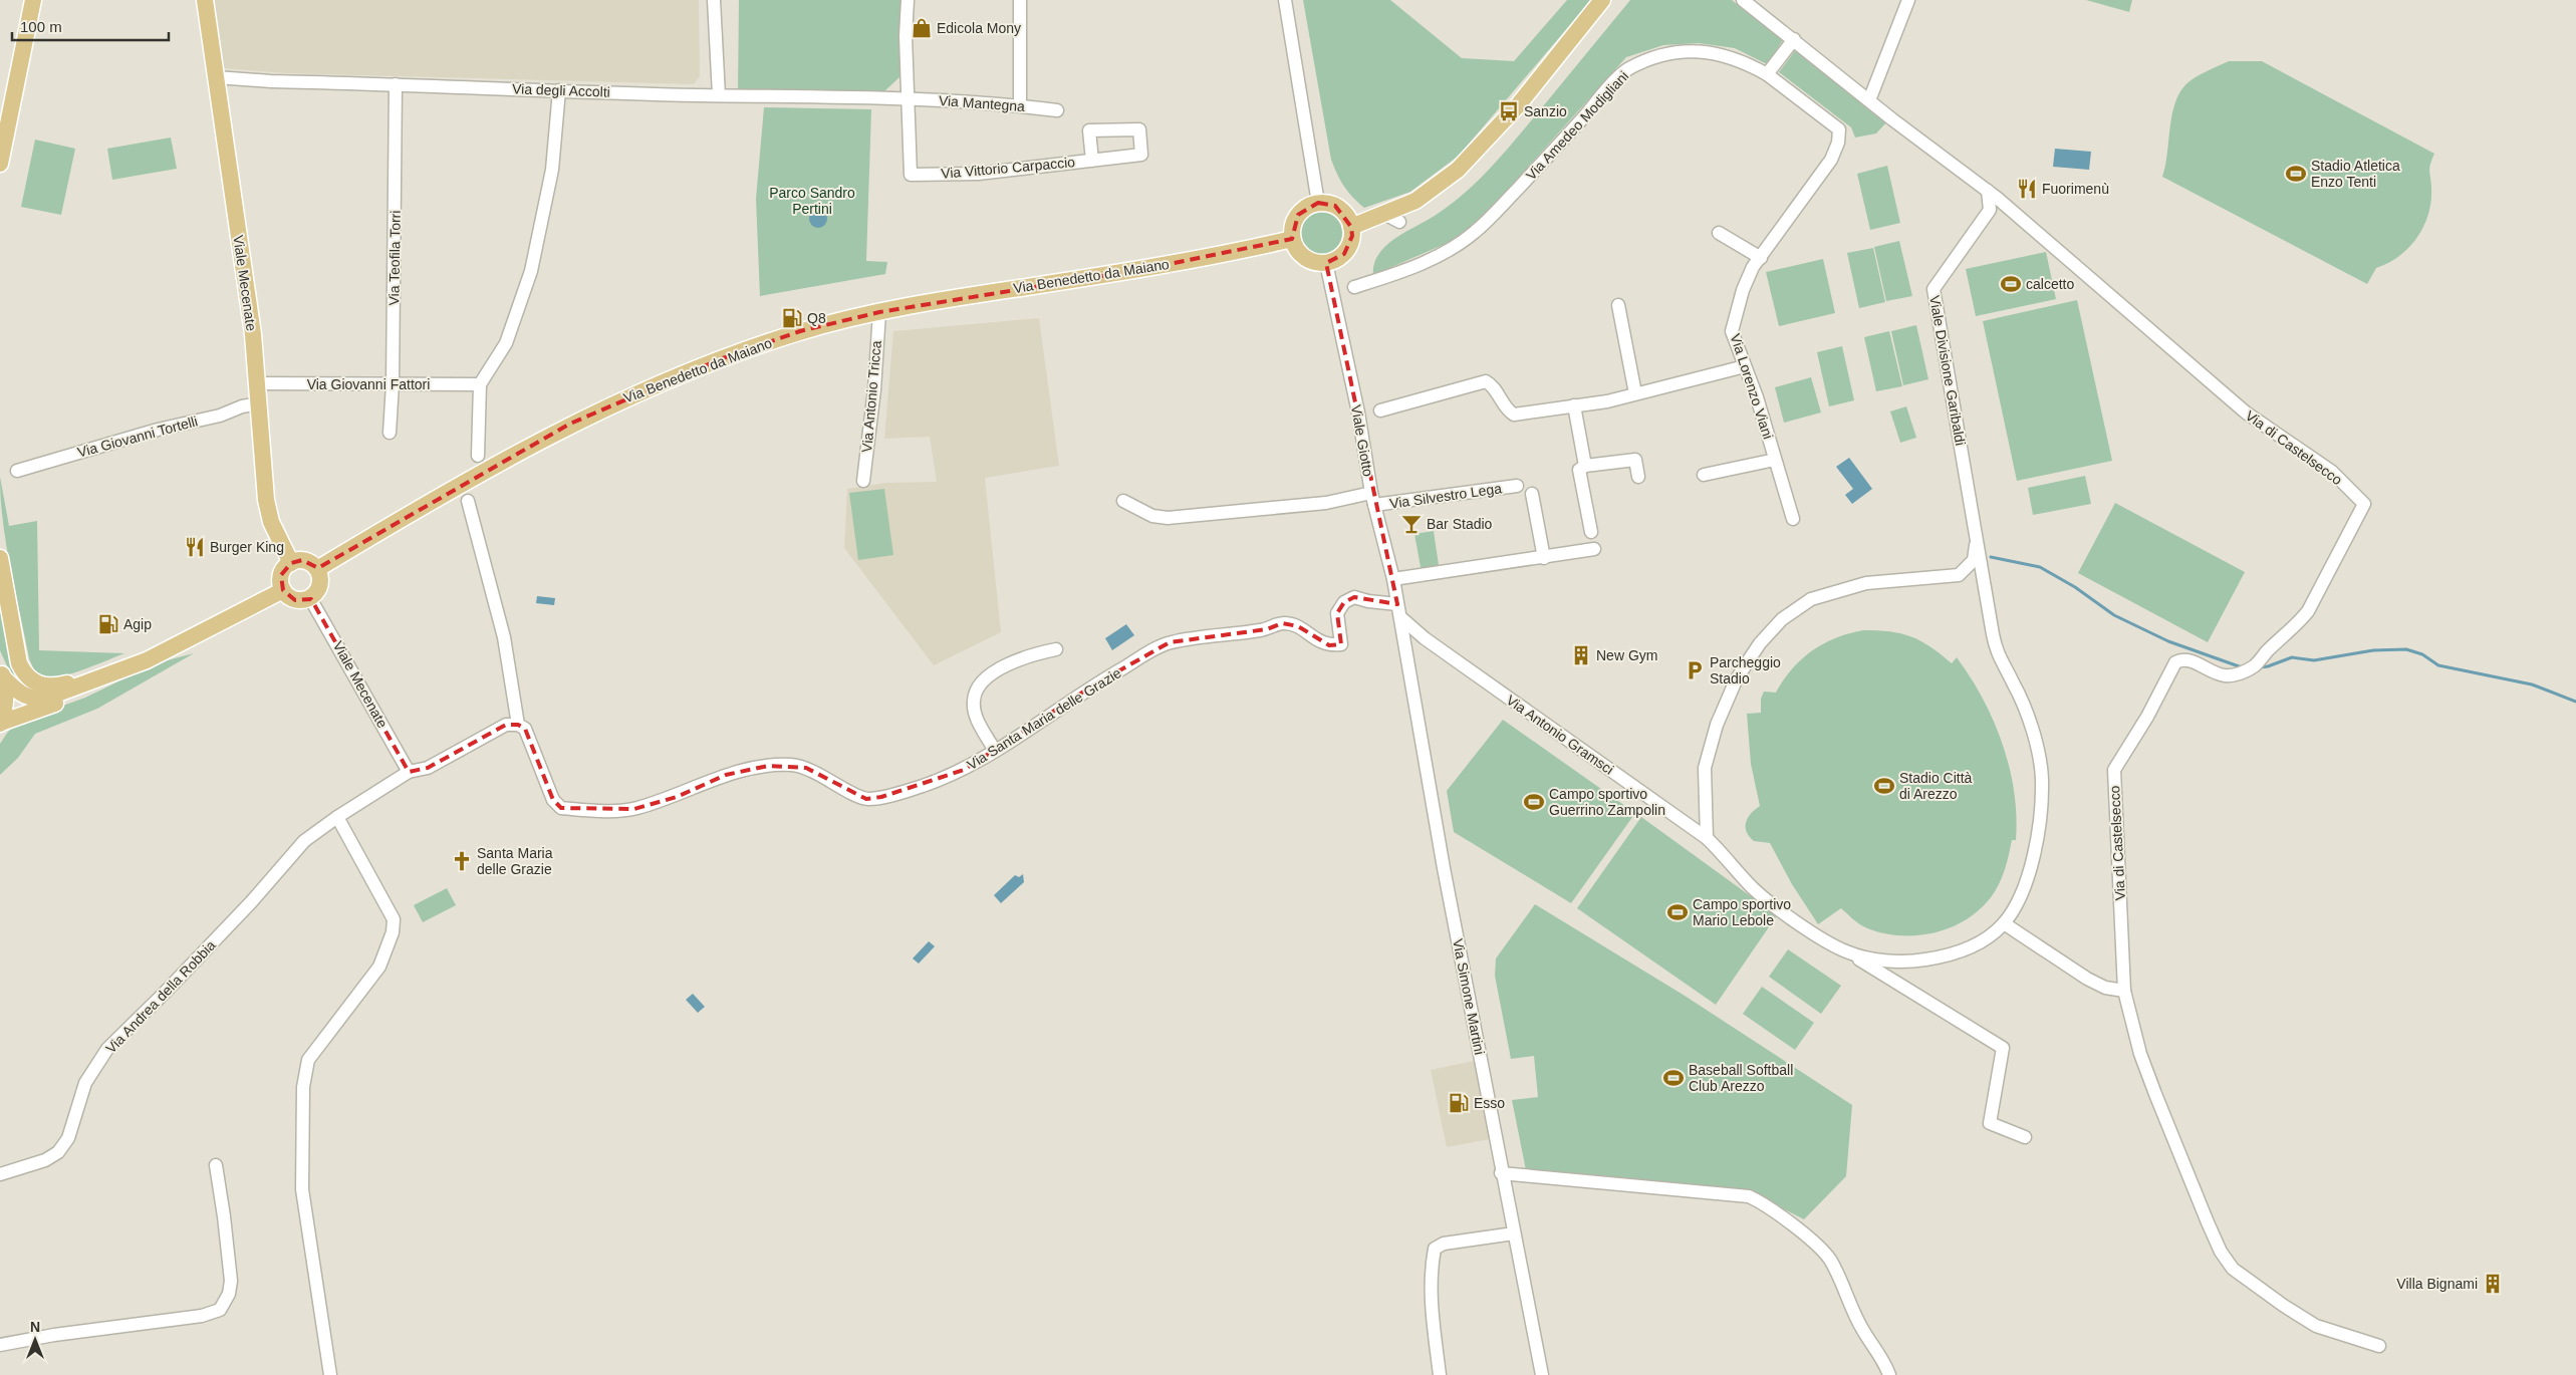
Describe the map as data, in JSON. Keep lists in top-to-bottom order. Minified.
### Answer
{"streets":{"main road":["Via Benedetto da Maiano","Viale Mecenate"],"street":["Via degli Accolti","Via Mantegna","Via Amedeo Modigliani","Via Vittorio Carpaccio","Via Teofila Torri","Viale Divisione Garibaldi","Via Giovanni Fattori","Via Lorenzo Viani","Via Antonio Tricca","Via Giovanni Tortelli","Viale Giotto","Via di Castelsecco","Via Silvestro Lega","Via Santa Maria delle Grazie","Via Antonio Gramsci","Via Andrea della Robbia","Via Simone Martini"]},"crossings":[["Via degli Accolti","Via Mantegna"],["Via degli Accolti","Via Vittorio Carpaccio"],["Via degli Accolti","Via Teofila Torri"],["Via degli Accolti","Viale Mecenate"],["Via Mantegna","Via Vittorio Carpaccio"],["Via Amedeo Modigliani","Via Lorenzo Viani"],["Via Teofila Torri","Via Giovanni Fattori"],["Via Benedetto da Maiano","Viale Mecenate"],["Via Benedetto da Maiano","Via Antonio Tricca"],["Via Benedetto da Maiano","Viale Giotto"],["Viale Mecenate","Via Giovanni Fattori"],["Viale Mecenate","Via Giovanni Tortelli"],["Viale Divisione Garibaldi","Via Antonio Gramsci"],["Viale Giotto","Via Silvestro Lega"],["Viale Giotto","Via Santa Maria delle Grazie"],["Viale Giotto","Via Antonio Gramsci"],["Viale Giotto","Via Simone Martini"],["Via Antonio Gramsci","Via Simone Martini"]],"parks":["Parco Sandro Pertini"],"places":{"shop":["Edicola Mony"],"bus stop":["Sanzio"],"sports":["Stadio Atletica Enzo Tenti","calcetto","Stadio Città di Arezzo","Campo sportivo Guerrino Zampolin","Campo sportivo Mario Lebole","Baseball Softball Club Arezzo"],"restaurant":["Fuorimenù","Burger King"],"fuel station":["Q8","Agip","Esso"],"bar":["Bar Stadio"],"building":["New Gym","Villa Bignami"],"parking":["Parcheggio Stadio"],"church":["Santa Maria delle Grazie"]},"scale_bar":"100 m","north":"top"}
